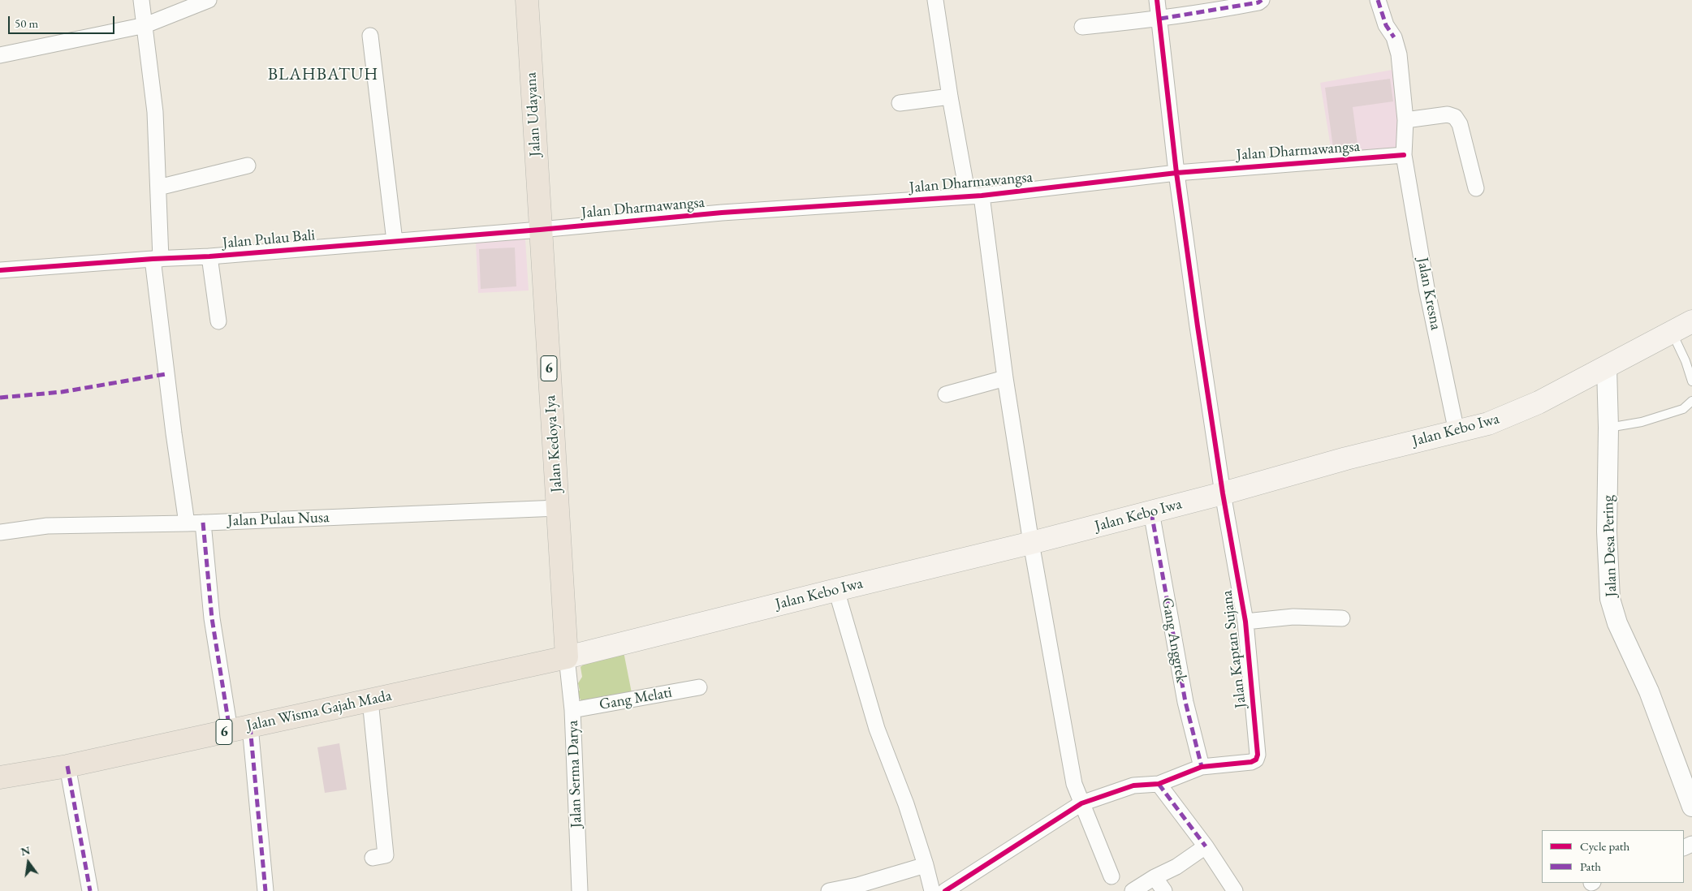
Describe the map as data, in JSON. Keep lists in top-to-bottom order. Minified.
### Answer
{"streets":{"highway":["Jalan Udayana","6","Jalan Kedoya Iya","Jalan Wisma Gajah Mada"],"main road":["Jalan Kebo Iwa"],"street":["Jalan Dharmawangsa","Jalan Pulau Bali","Jalan Kresna","Jalan Pulau Nusa","Jalan Desa Pering","Gang Anggrek","Jalan Kaptan Sujana","Gang Melati","Jalan Serma Darya"]},"crossings":[["Jalan Udayana","Jalan Dharmawangsa"],["Jalan Udayana","Jalan Pulau Bali"],["Jalan Udayana","Jalan Kedoya Iya"],["Jalan Dharmawangsa","Jalan Pulau Bali"],["Jalan Dharmawangsa","Jalan Kresna"],["Jalan Dharmawangsa","Jalan Kedoya Iya"],["Jalan Dharmawangsa","Jalan Kaptan Sujana"],["Jalan Pulau Bali","Jalan Kedoya Iya"],["Jalan Kresna","Jalan Kebo Iwa"],["Jalan Kebo Iwa","Jalan Kedoya Iya"],["Jalan Kebo Iwa","Jalan Desa Pering"],["Jalan Kebo Iwa","Gang Anggrek"],["Jalan Kebo Iwa","Jalan Kaptan Sujana"],["Jalan Kebo Iwa","Jalan Wisma Gajah Mada"],["Jalan Kebo Iwa","Jalan Serma Darya"],["Jalan Kedoya Iya","Jalan Pulau Nusa"],["Jalan Kedoya Iya","Jalan Wisma Gajah Mada"],["Jalan Kedoya Iya","Jalan Serma Darya"],["Gang Anggrek","Jalan Kaptan Sujana"],["Gang Melati","Jalan Serma Darya"],["Jalan Wisma Gajah Mada","Jalan Serma Darya"]],"districts":["BLAHBATUH"],"legend":["Cycle path","Path"],"scale_bar":"50 m","north":"top"}
